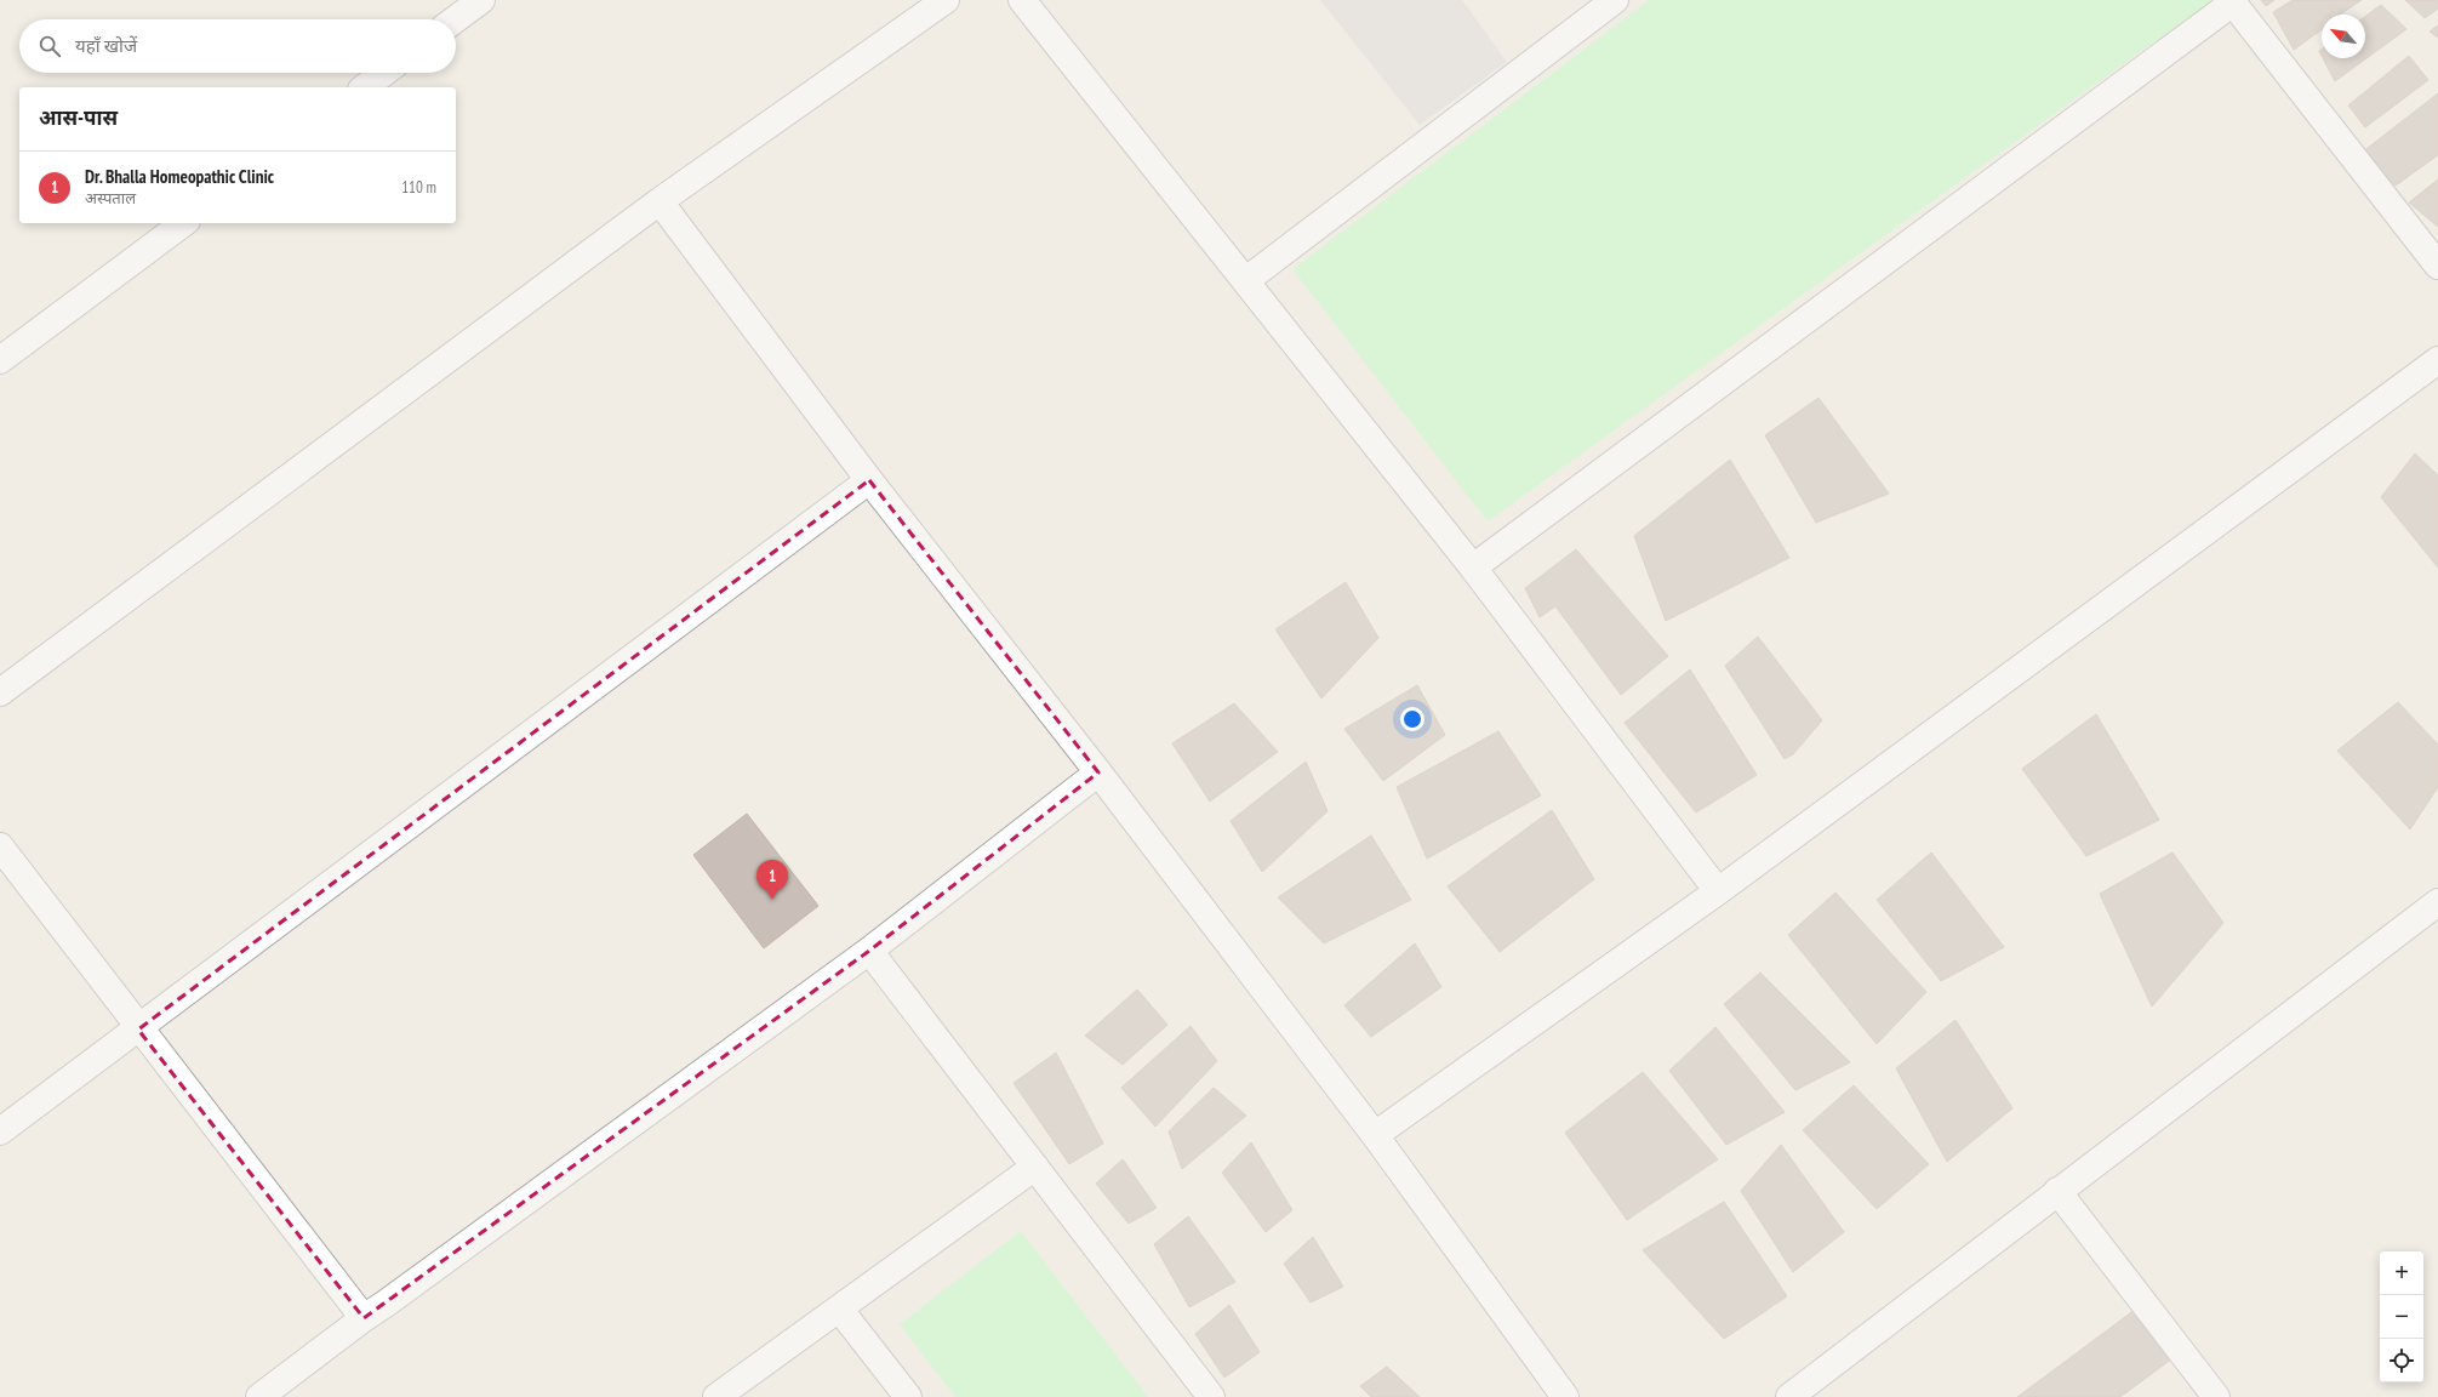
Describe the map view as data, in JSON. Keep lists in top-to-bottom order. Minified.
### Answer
{"north":"top left","page":{"search":"यहाँ खोजें","heading":"आस-पास","list":[{"mark":"1","name":"Dr. Bhalla Homeopathic Clinic","note":"अस्पताल","value":"110 m"}],"pins":"1","map_buttons":["+","−"]}}
